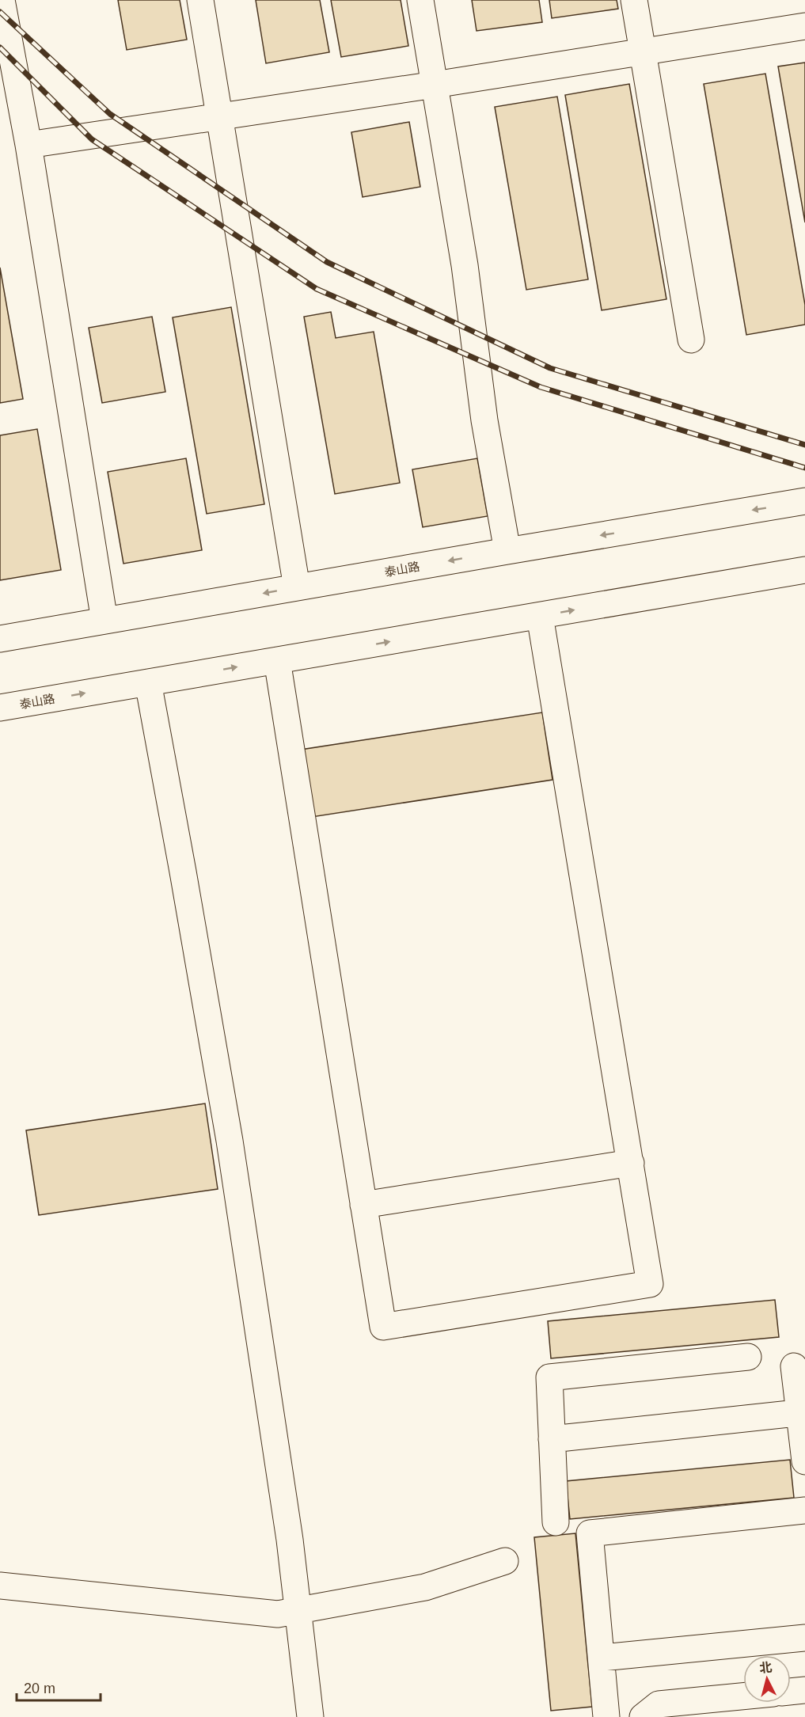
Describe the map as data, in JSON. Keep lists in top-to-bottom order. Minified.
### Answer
{"streets":{"street":["泰山路"]},"scale_bar":"20 m","north":"top"}
